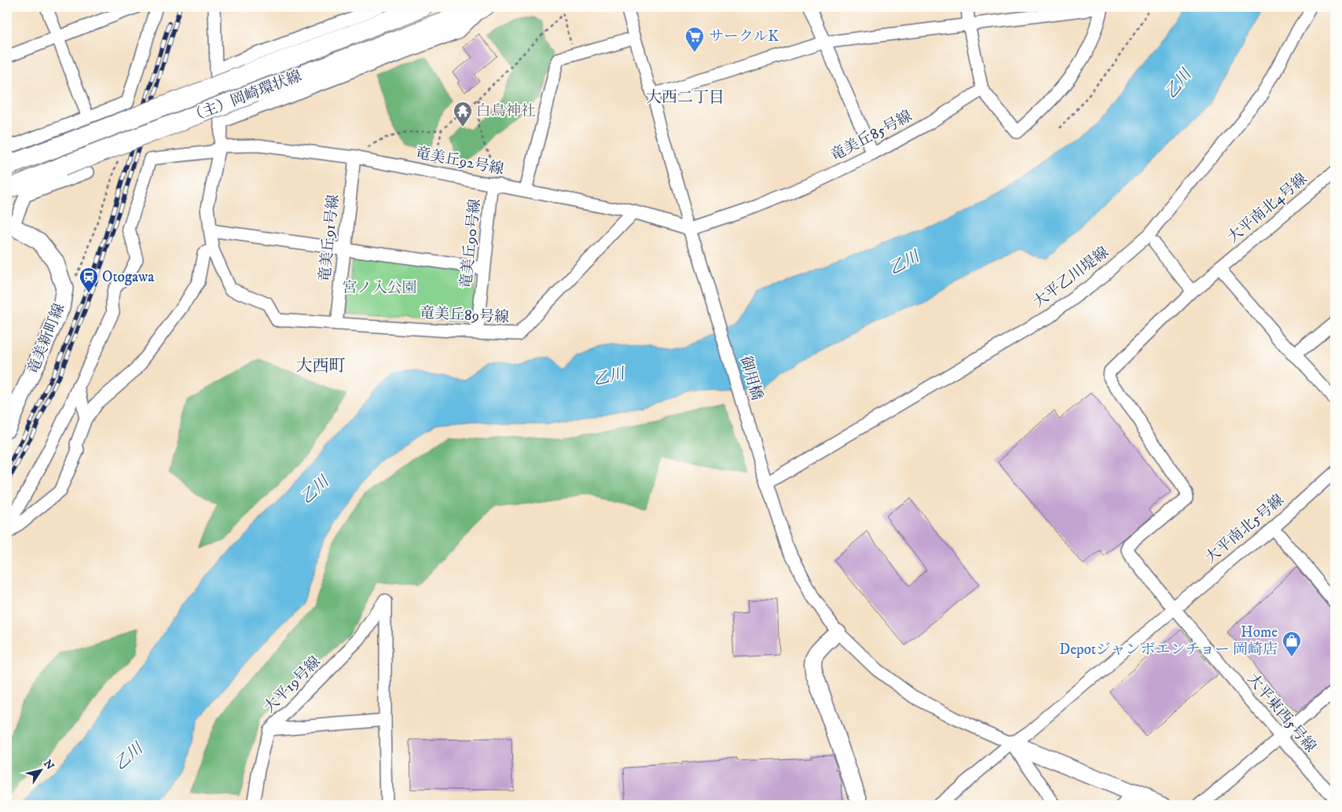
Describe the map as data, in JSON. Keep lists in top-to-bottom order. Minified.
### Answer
{"streets":{"main road":["（主）岡崎環状線"],"street":["竜美丘85号線","竜美丘92号線","大平南北4号線","竜美丘91号線","竜美丘90号線","大平乙川堤線","竜美丘89号線","竜美新町線","御用橋","大平南北5号線","大平19号線","大平東西5号線"]},"crossings":[["竜美丘85号線","竜美丘92号線"],["竜美丘85号線","御用橋"],["竜美丘92号線","竜美丘91号線"],["竜美丘92号線","竜美丘90号線"],["竜美丘92号線","竜美丘89号線"],["竜美丘92号線","御用橋"],["大平南北4号線","大平東西5号線"],["竜美丘91号線","竜美丘89号線"],["竜美丘90号線","竜美丘89号線"],["大平乙川堤線","御用橋"],["御用橋","大平南北5号線"],["大平南北5号線","大平東西5号線"]],"districts":["大西二丁目","大西町"],"water":["乙川"],"parks":["宮ノ入公園"],"places":{"supermarket":["サークルK"],"temple":["白鳥神社"],"station":["Otogawa"],"shop":["Home Depotジャンボエンチョー 岡崎店"]},"north":"top right"}
